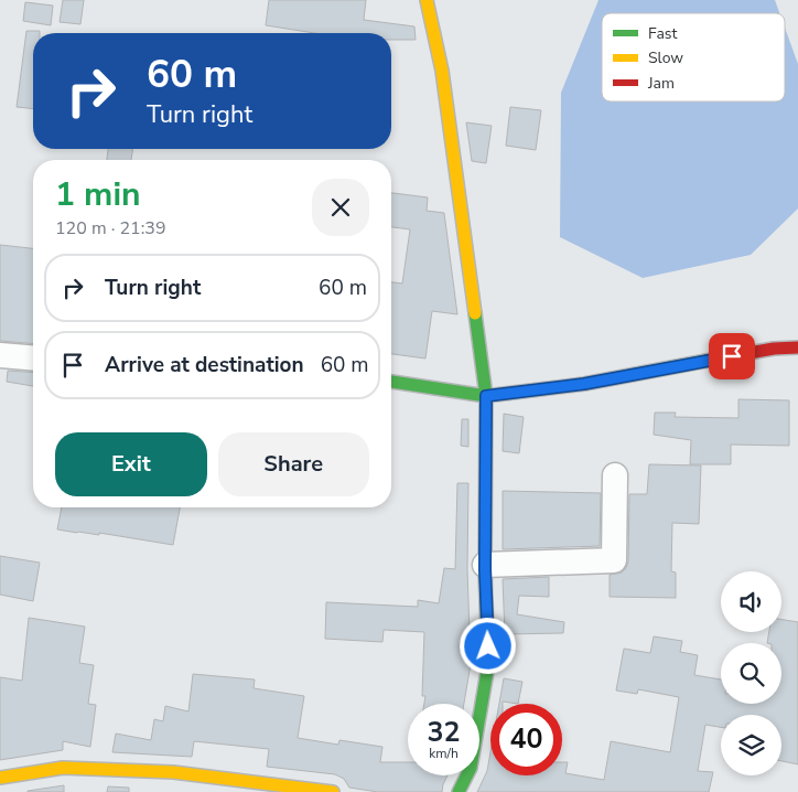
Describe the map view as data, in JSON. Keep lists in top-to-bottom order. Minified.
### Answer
{"legend":["Fast","Slow","Jam"],"page":{"turn":["60 m","Turn right"],"heading":["1 min","120 m · 21:39"],"list":[{"name":"Turn right","value":"60 m"},{"name":"Arrive at destination","value":"60 m"}],"buttons":["Exit","Share"],"speed":"32 km/h","limit":"40"}}
